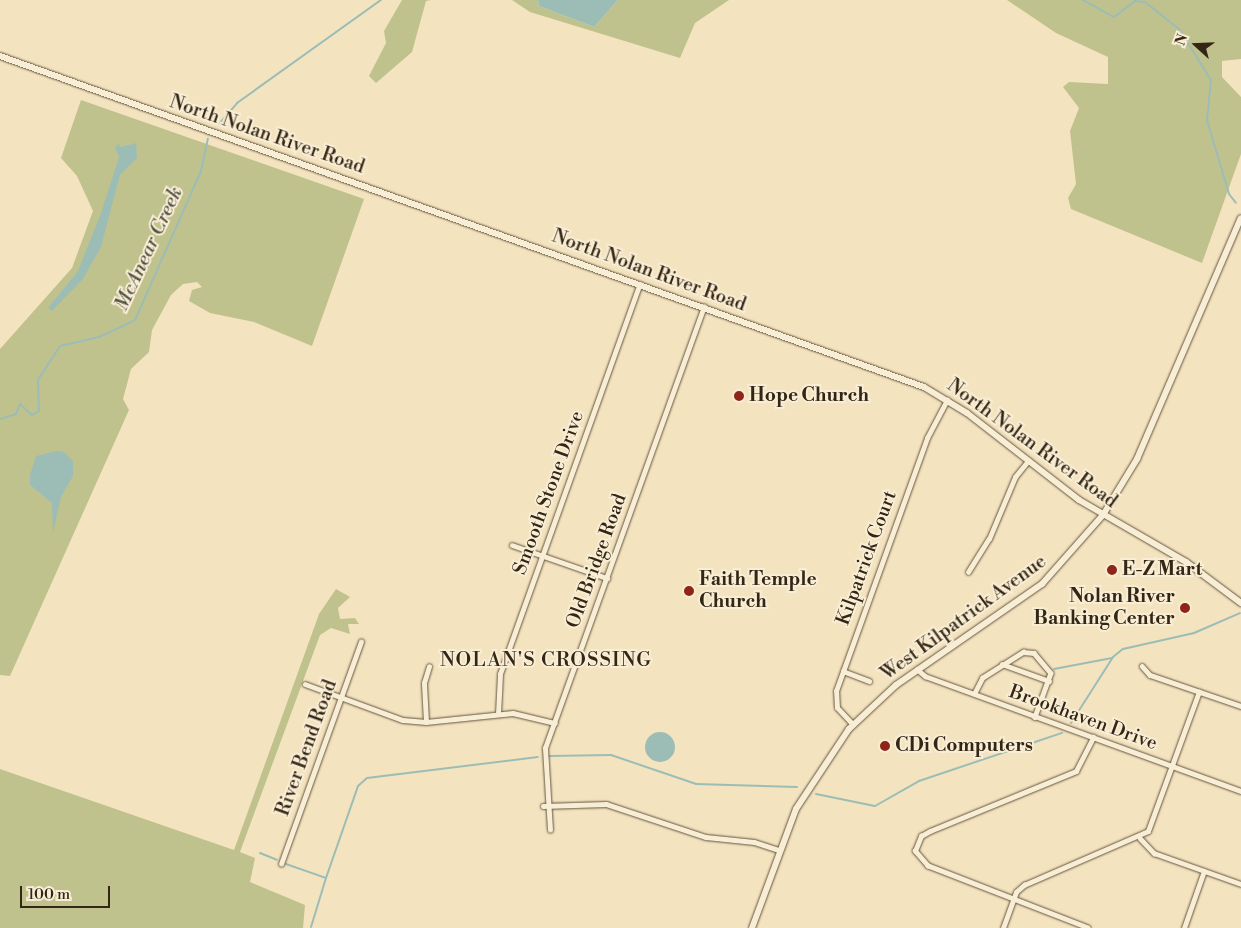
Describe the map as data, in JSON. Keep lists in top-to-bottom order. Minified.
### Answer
{"streets":{"main road":["North Nolan River Road","West Kilpatrick Avenue"],"street":["Smooth Stone Drive","Kilpatrick Court","Old Bridge Road","Brookhaven Drive","River Bend Road"]},"crossings":[["North Nolan River Road","Smooth Stone Drive"],["North Nolan River Road","Kilpatrick Court"],["North Nolan River Road","Old Bridge Road"],["North Nolan River Road","West Kilpatrick Avenue"],["Kilpatrick Court","West Kilpatrick Avenue"],["West Kilpatrick Avenue","Brookhaven Drive"]],"districts":["NOLAN'S CROSSING"],"water":["McAnear Creek"],"places":["Hope Church","E-Z Mart","Faith Temple Church","Nolan River Banking Center","CDi Computers"],"scale_bar":"100 m","north":"left"}
